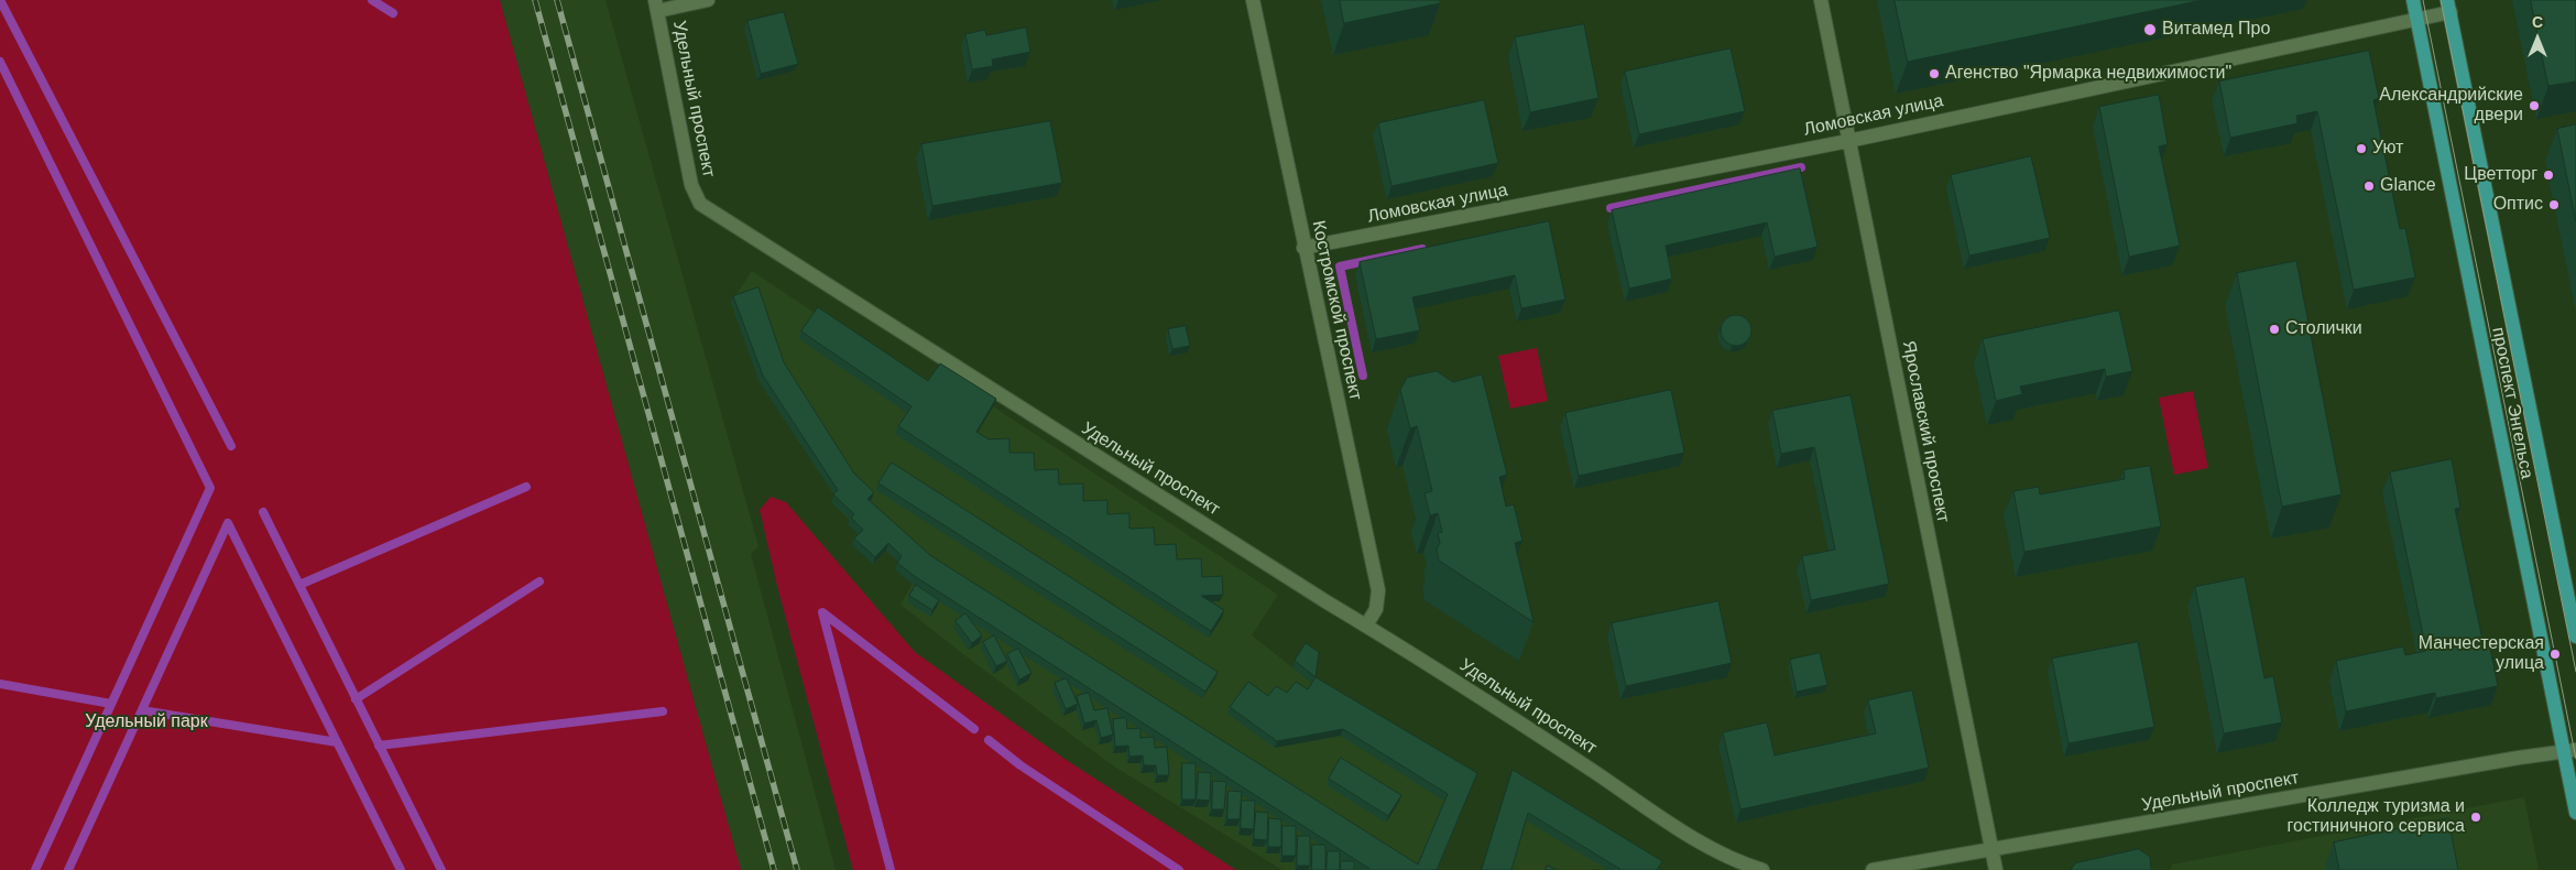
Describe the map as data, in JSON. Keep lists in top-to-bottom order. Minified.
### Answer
{"streets":{"main road":["проспект Энгельса"],"street":["Удельный проспект","Ломовская улица","Костромской проспект","Ярославский проспект"]},"crossings":[["Удельный проспект","Костромской проспект"],["Удельный проспект","проспект Энгельса"],["Удельный проспект","Ярославский проспект"],["Ломовская улица","Костромской проспект"],["Ломовская улица","проспект Энгельса"],["Ломовская улица","Ярославский проспект"]],"parks":["Удельный парк"],"places":["Витамед Про","Агенство \"Ярмарка недвижимости\"","Александрийские двери","Уют","Цветторг","Glance","Оптис","Столички","Манчестерская улица","Колледж туризма и гостиничного сервиса"],"north":"top"}
